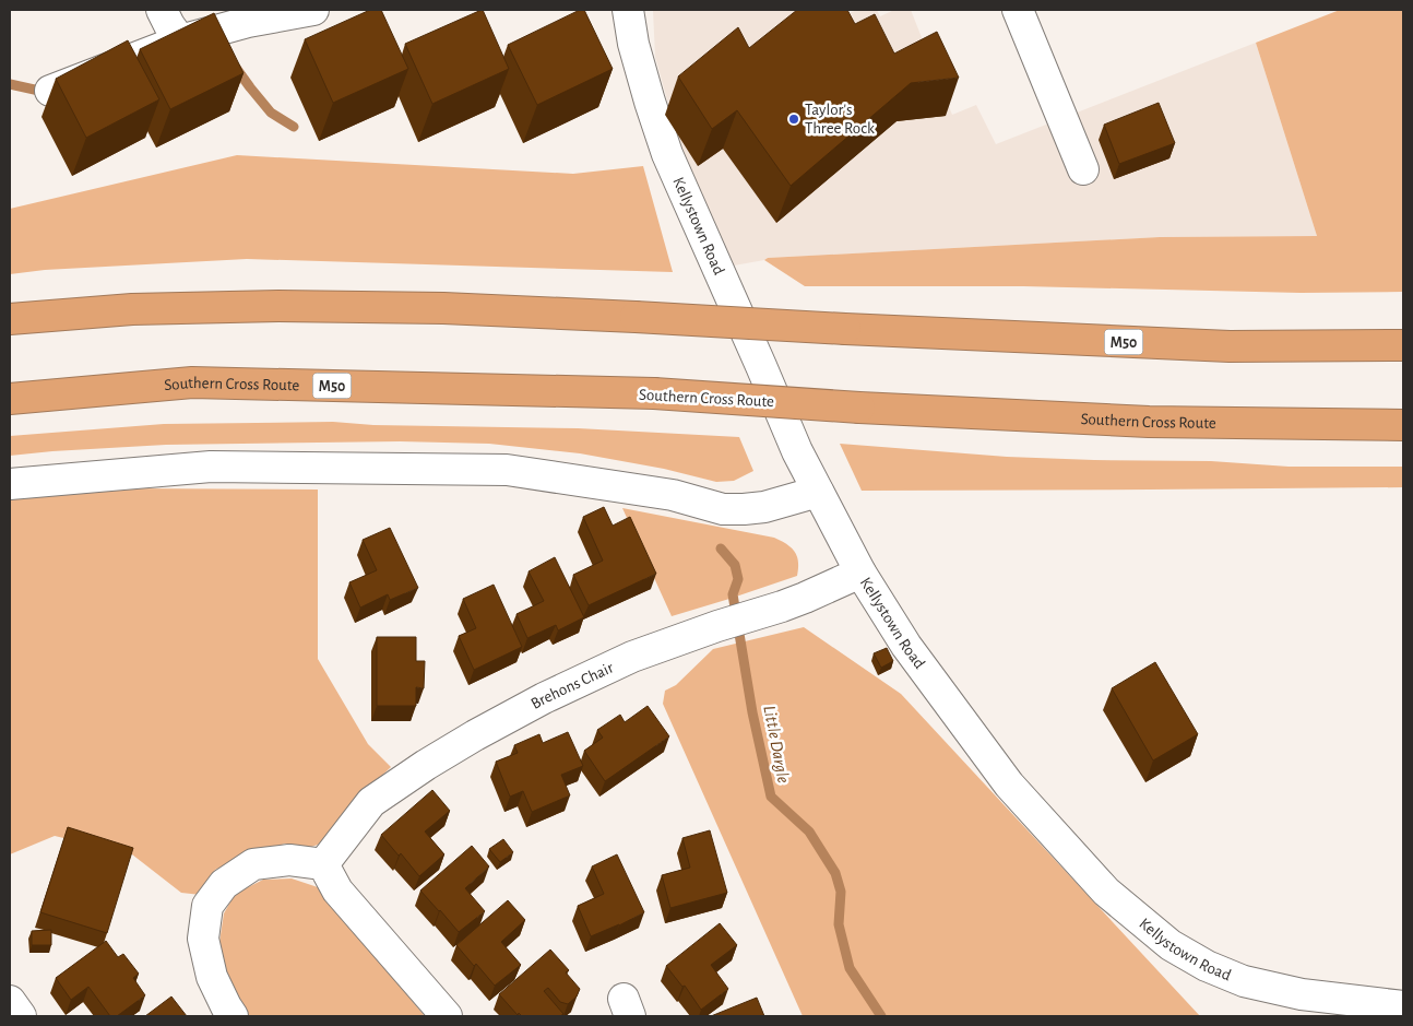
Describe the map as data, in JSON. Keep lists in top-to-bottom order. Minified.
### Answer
{"streets":{"highway":["M50","Southern Cross Route"],"street":["Kellystown Road","Brehons Chair"]},"crossings":[["Kellystown Road","Brehons Chair"]],"water":["Little Dargle"],"places":["Taylor's Three Rock"]}
